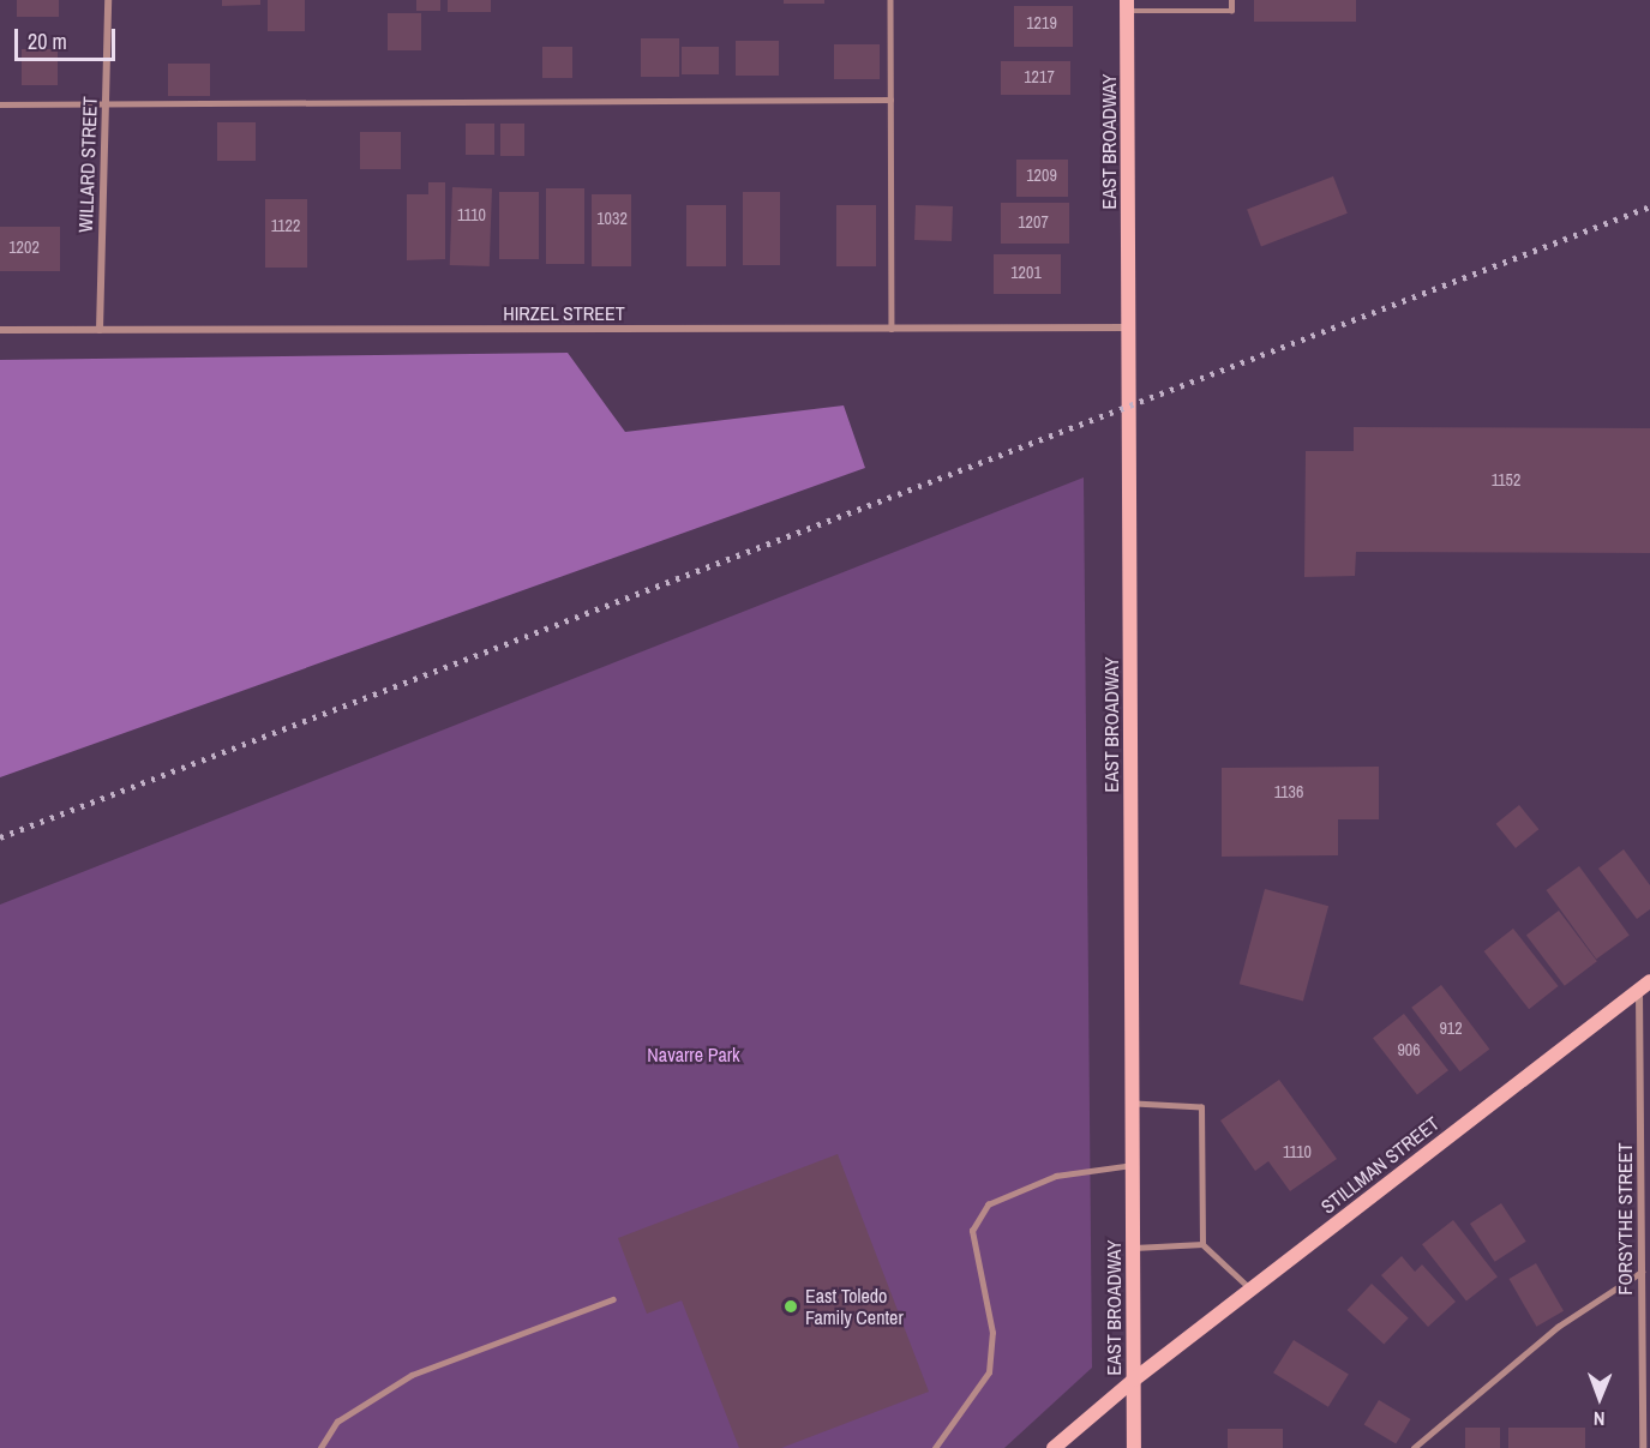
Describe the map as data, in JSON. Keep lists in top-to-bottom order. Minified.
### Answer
{"streets":{"street":["EAST BROADWAY","WILLARD STREET","HIRZEL STREET","STILLMAN STREET","FORSYTHE STREET"]},"crossings":[["EAST BROADWAY","HIRZEL STREET"],["EAST BROADWAY","STILLMAN STREET"],["WILLARD STREET","HIRZEL STREET"],["STILLMAN STREET","FORSYTHE STREET"]],"parks":["Navarre Park"],"places":["East Toledo Family Center"],"house_numbers":["1219","1217","1209","1110","1032","1207","1122","1202","1201","1152","1136","912","906","1110"],"scale_bar":"20 m","north":"bottom"}
